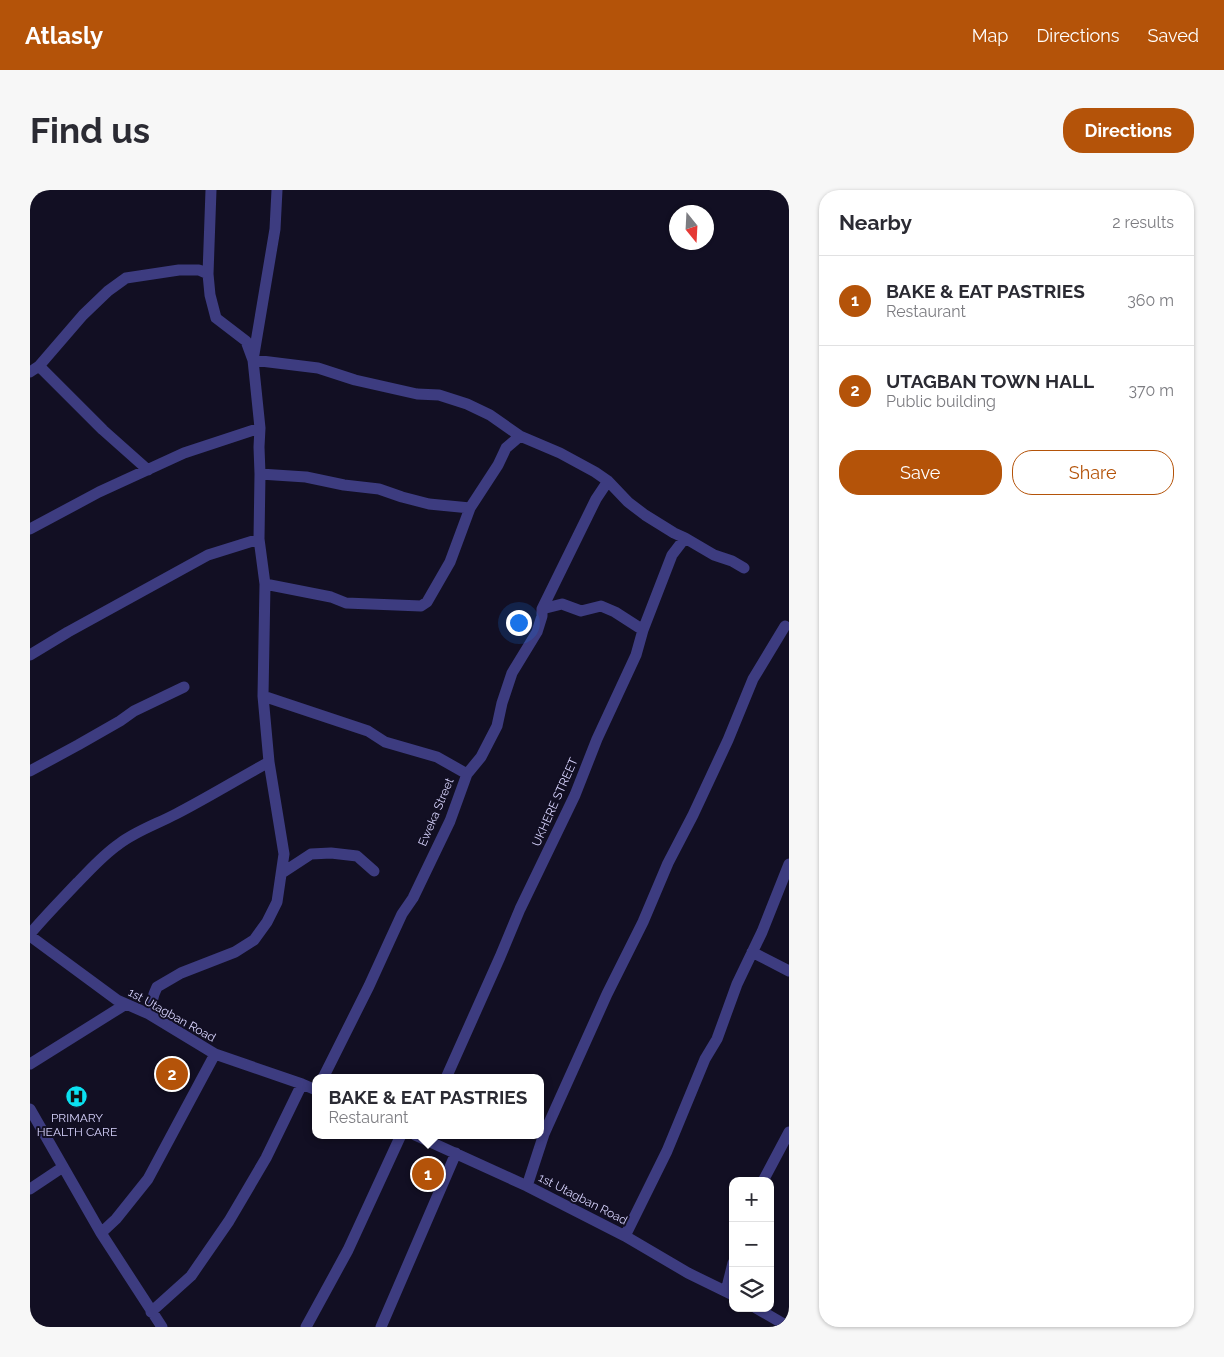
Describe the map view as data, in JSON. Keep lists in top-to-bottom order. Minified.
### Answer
{"streets":{"street":["UKHERE STREET","Eweka Street","1st Utagban Road"]},"places":{"hospital":["PRIMARY HEALTH CARE"]},"north":"bottom","page":{"header":"Atlasly","nav":["Map","Directions","Saved"],"buttons":["Directions",["Save","Share"]],"title":"Find us","heading":["Nearby","2 results"],"list":[{"mark":"1","name":"BAKE & EAT PASTRIES","note":"Restaurant","value":"360 m"},{"mark":"2","name":"UTAGBAN TOWN HALL","note":"Public building","value":"370 m"}],"pins":["2","1"],"popup":["BAKE & EAT PASTRIES","Restaurant"],"map_buttons":["+","−"]}}
